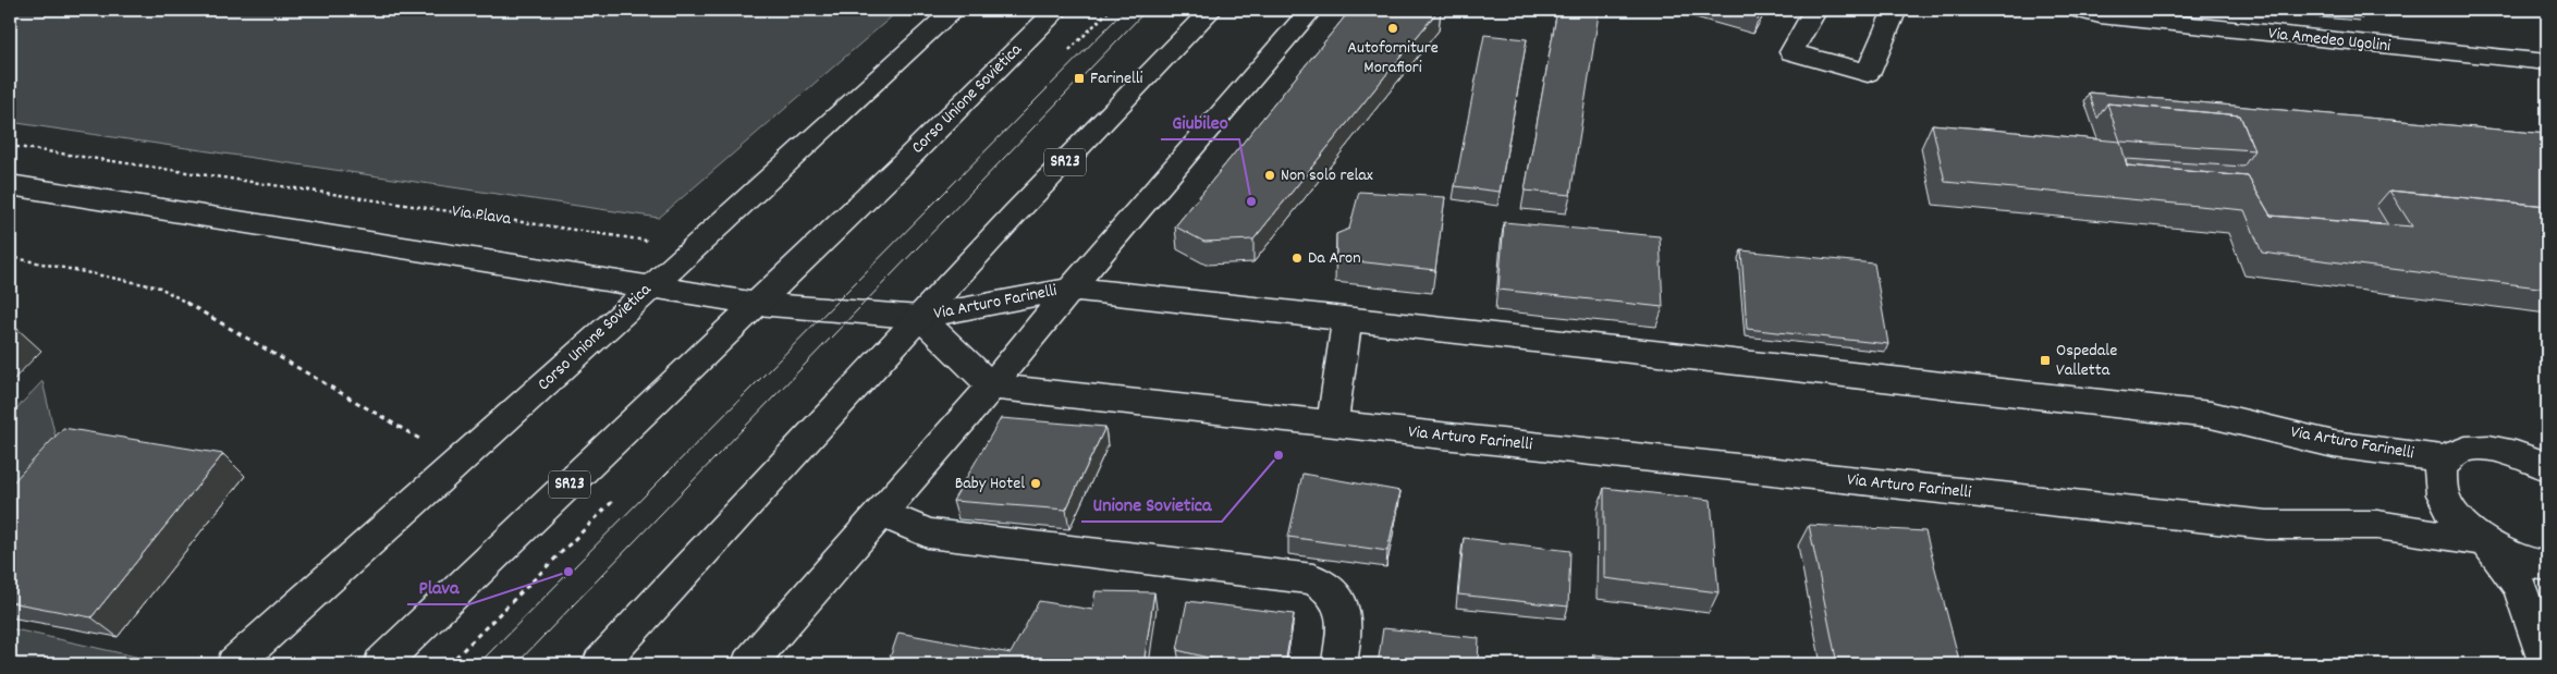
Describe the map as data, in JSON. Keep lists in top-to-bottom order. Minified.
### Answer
{"streets":{"street":["Via Amedeo Ugolini","Corso Unione Sovietica","SR23","Via Arturo Farinelli"],"path":["Via Plava"]},"crossings":[["SR23","Via Arturo Farinelli"]],"places":{"other":["Autoforniture Morafiori","Non solo relax","Giubileo","Da Aron","Unione Sovietica","Baby Hotel","Plava"],"transit":["Farinelli","Ospedale Valletta"]}}
